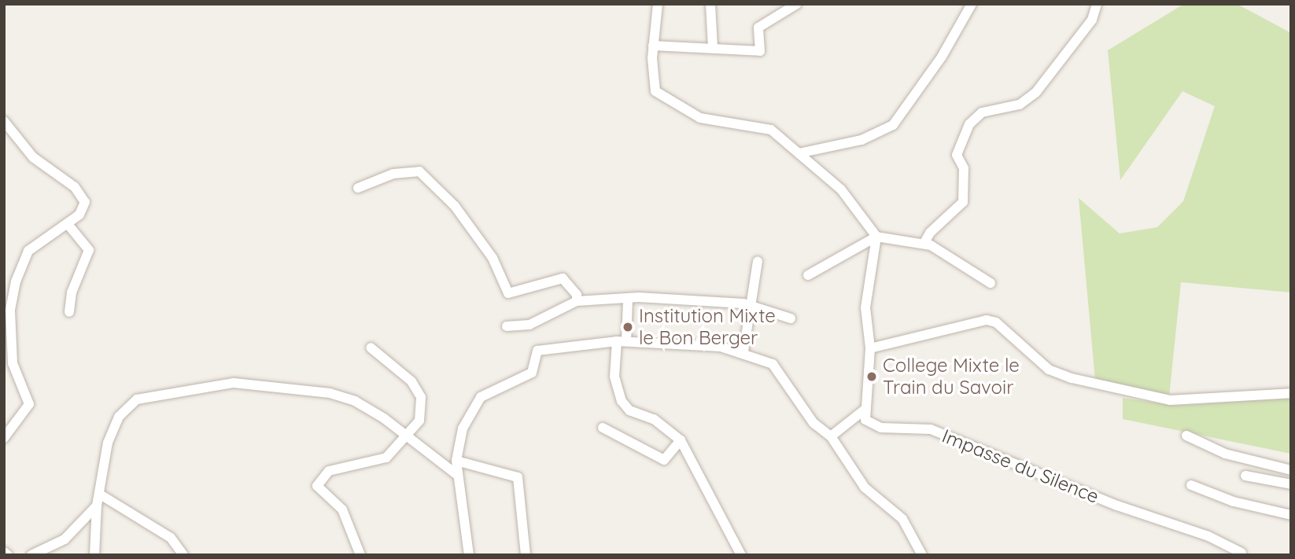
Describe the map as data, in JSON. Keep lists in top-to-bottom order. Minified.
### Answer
{"streets":{"street":["Impasse du Silence"]},"places":["Institution Mixte le Bon Berger","College Mixte le Train du Savoir"]}
